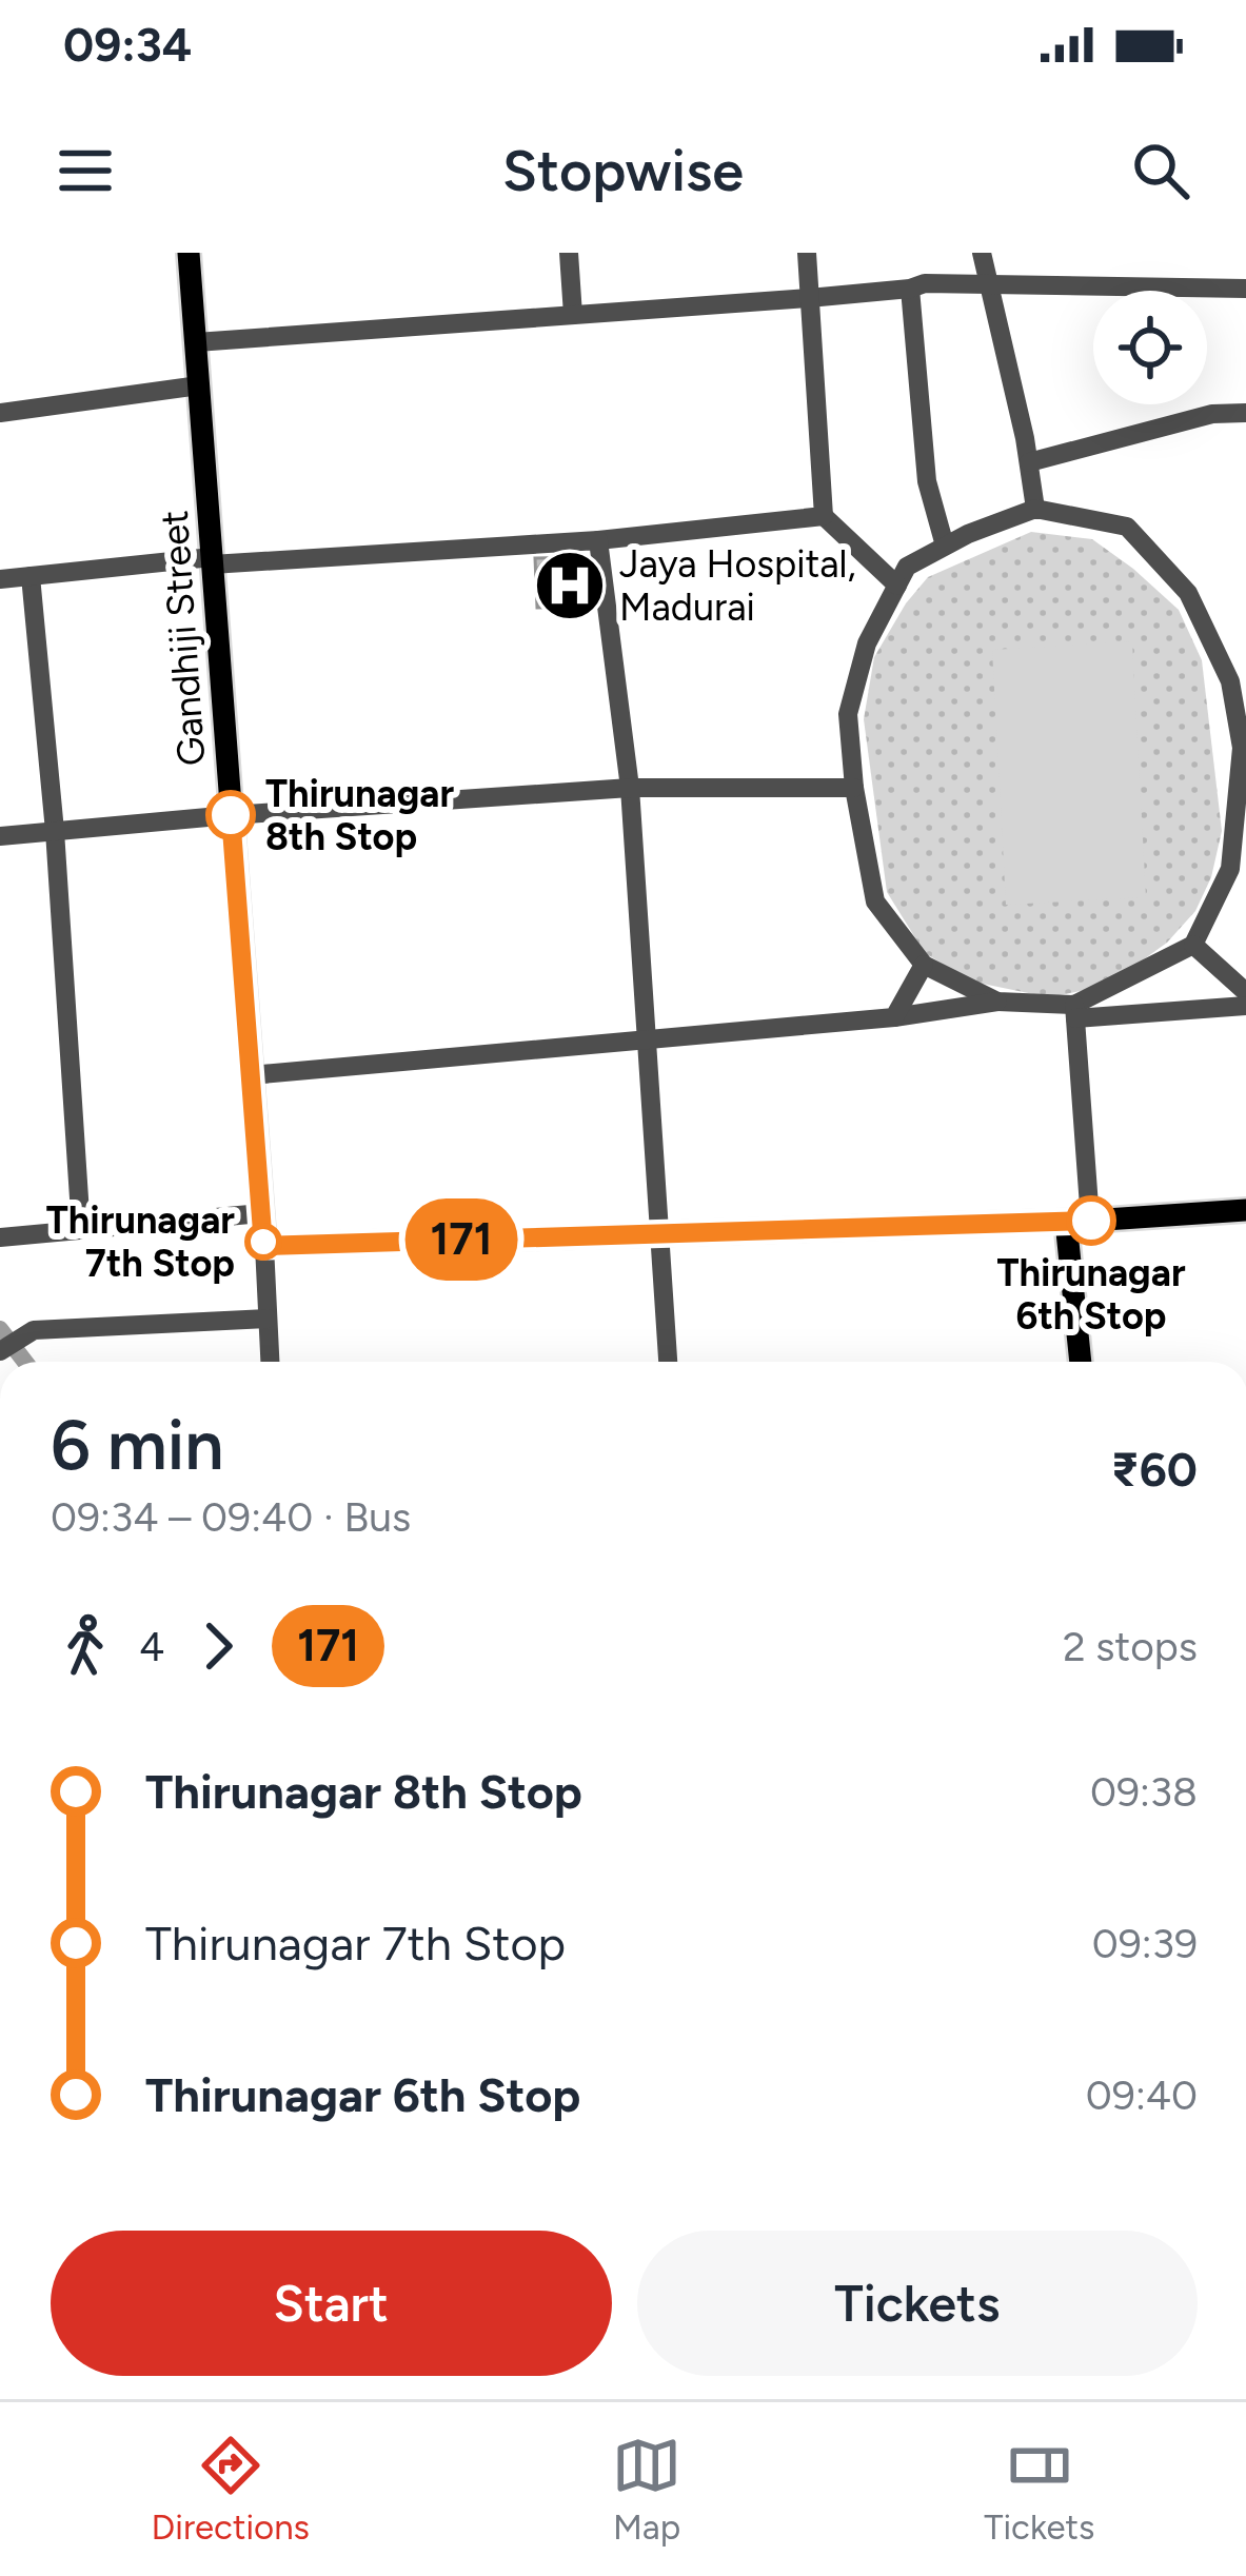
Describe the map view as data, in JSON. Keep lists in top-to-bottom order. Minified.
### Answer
{"streets":{"main road":["Gandhiji Street"]},"places":{"hospital":["Jaya Hospital, Madurai"],"other":["Thirunagar 8th Stop","Thirunagar 6th Stop","Thirunagar 7th Stop"]},"lines":["bus line 171"],"page":{"status":"09:34","header":"Stopwise","on_map":"171","heading":["6 min","09:34 – 09:40 · Bus","₹60"],"legs":["4","171","2 stops"],"list":[{"name":"Thirunagar 8th Stop","value":"09:38"},{"name":"Thirunagar 7th Stop","value":"09:39"},{"name":"Thirunagar 6th Stop","value":"09:40"}],"buttons":["Start","Tickets"],"tabs":["Directions","Map","Tickets"]}}
